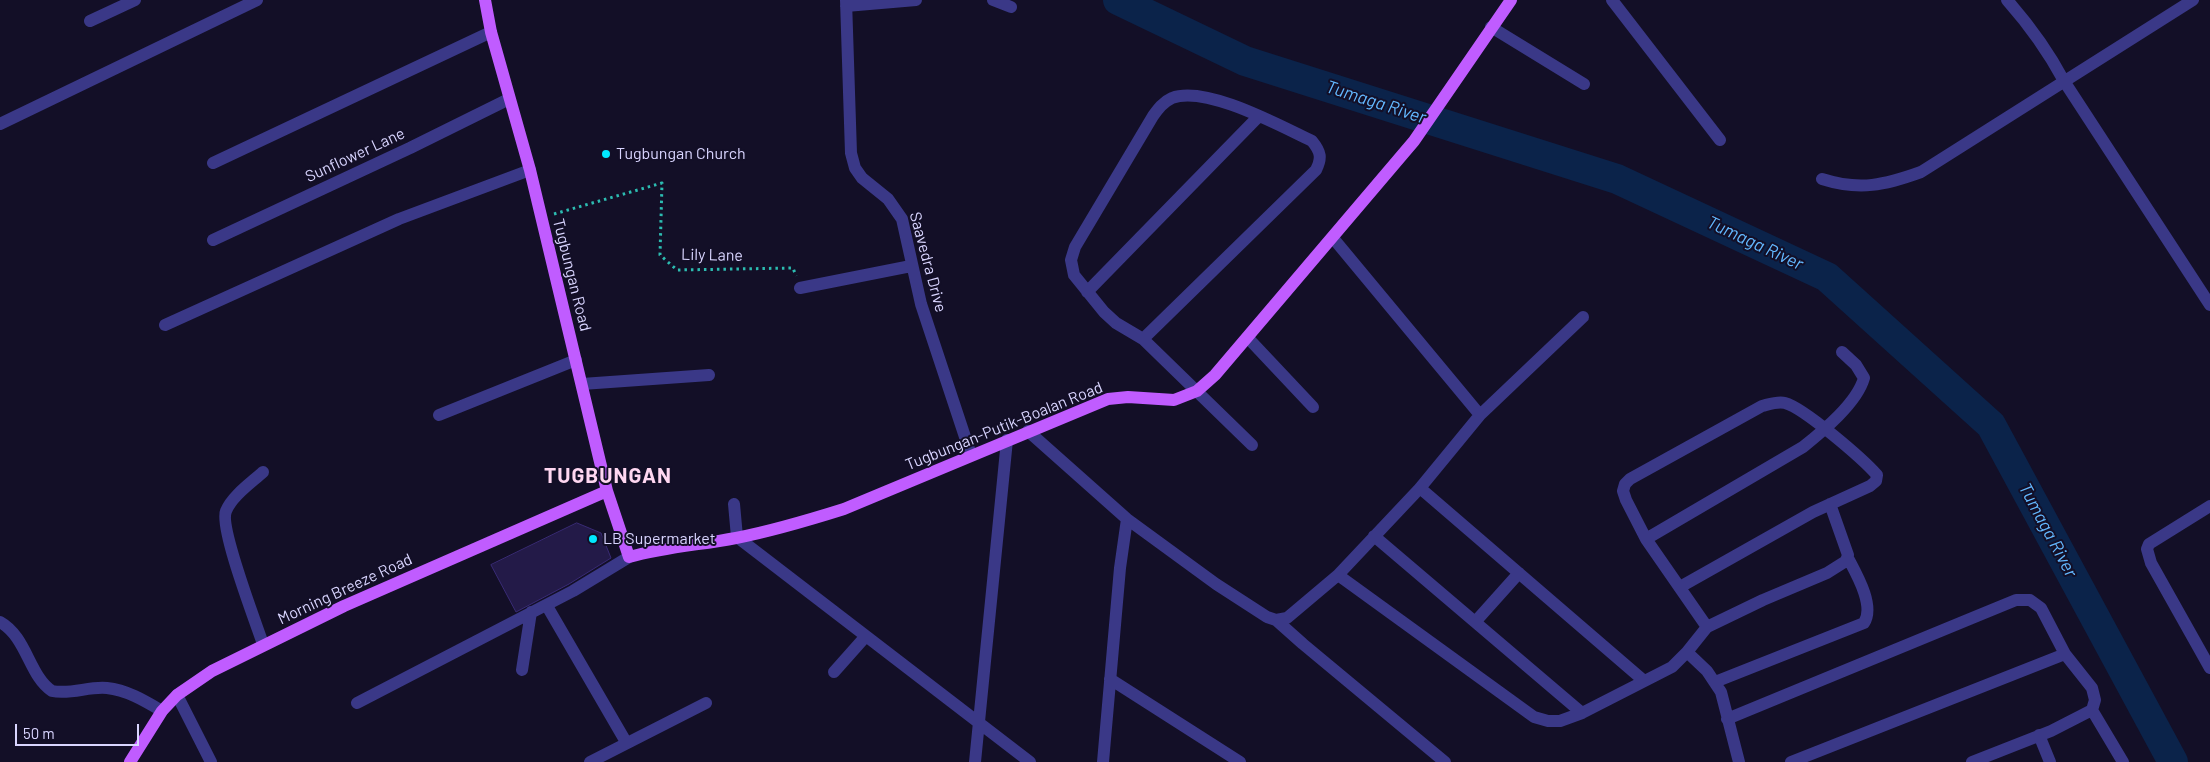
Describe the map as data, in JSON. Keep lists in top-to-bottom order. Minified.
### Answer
{"streets":{"main road":["Tugbungan Road","Tugbungan-Putik-Boalan Road","Morning Breeze Road"],"street":["Sunflower Lane","Saavedra Drive"],"path":["Lily Lane"]},"crossings":[["Sunflower Lane","Tugbungan Road"],["Lily Lane","Tugbungan Road"],["Saavedra Drive","Tugbungan-Putik-Boalan Road"],["Tugbungan Road","Tugbungan-Putik-Boalan Road"],["Tugbungan Road","Morning Breeze Road"]],"districts":["TUGBUNGAN"],"water":["Tumaga River"],"places":["Tugbungan Church","LB Supermarket"],"scale_bar":"50 m"}
